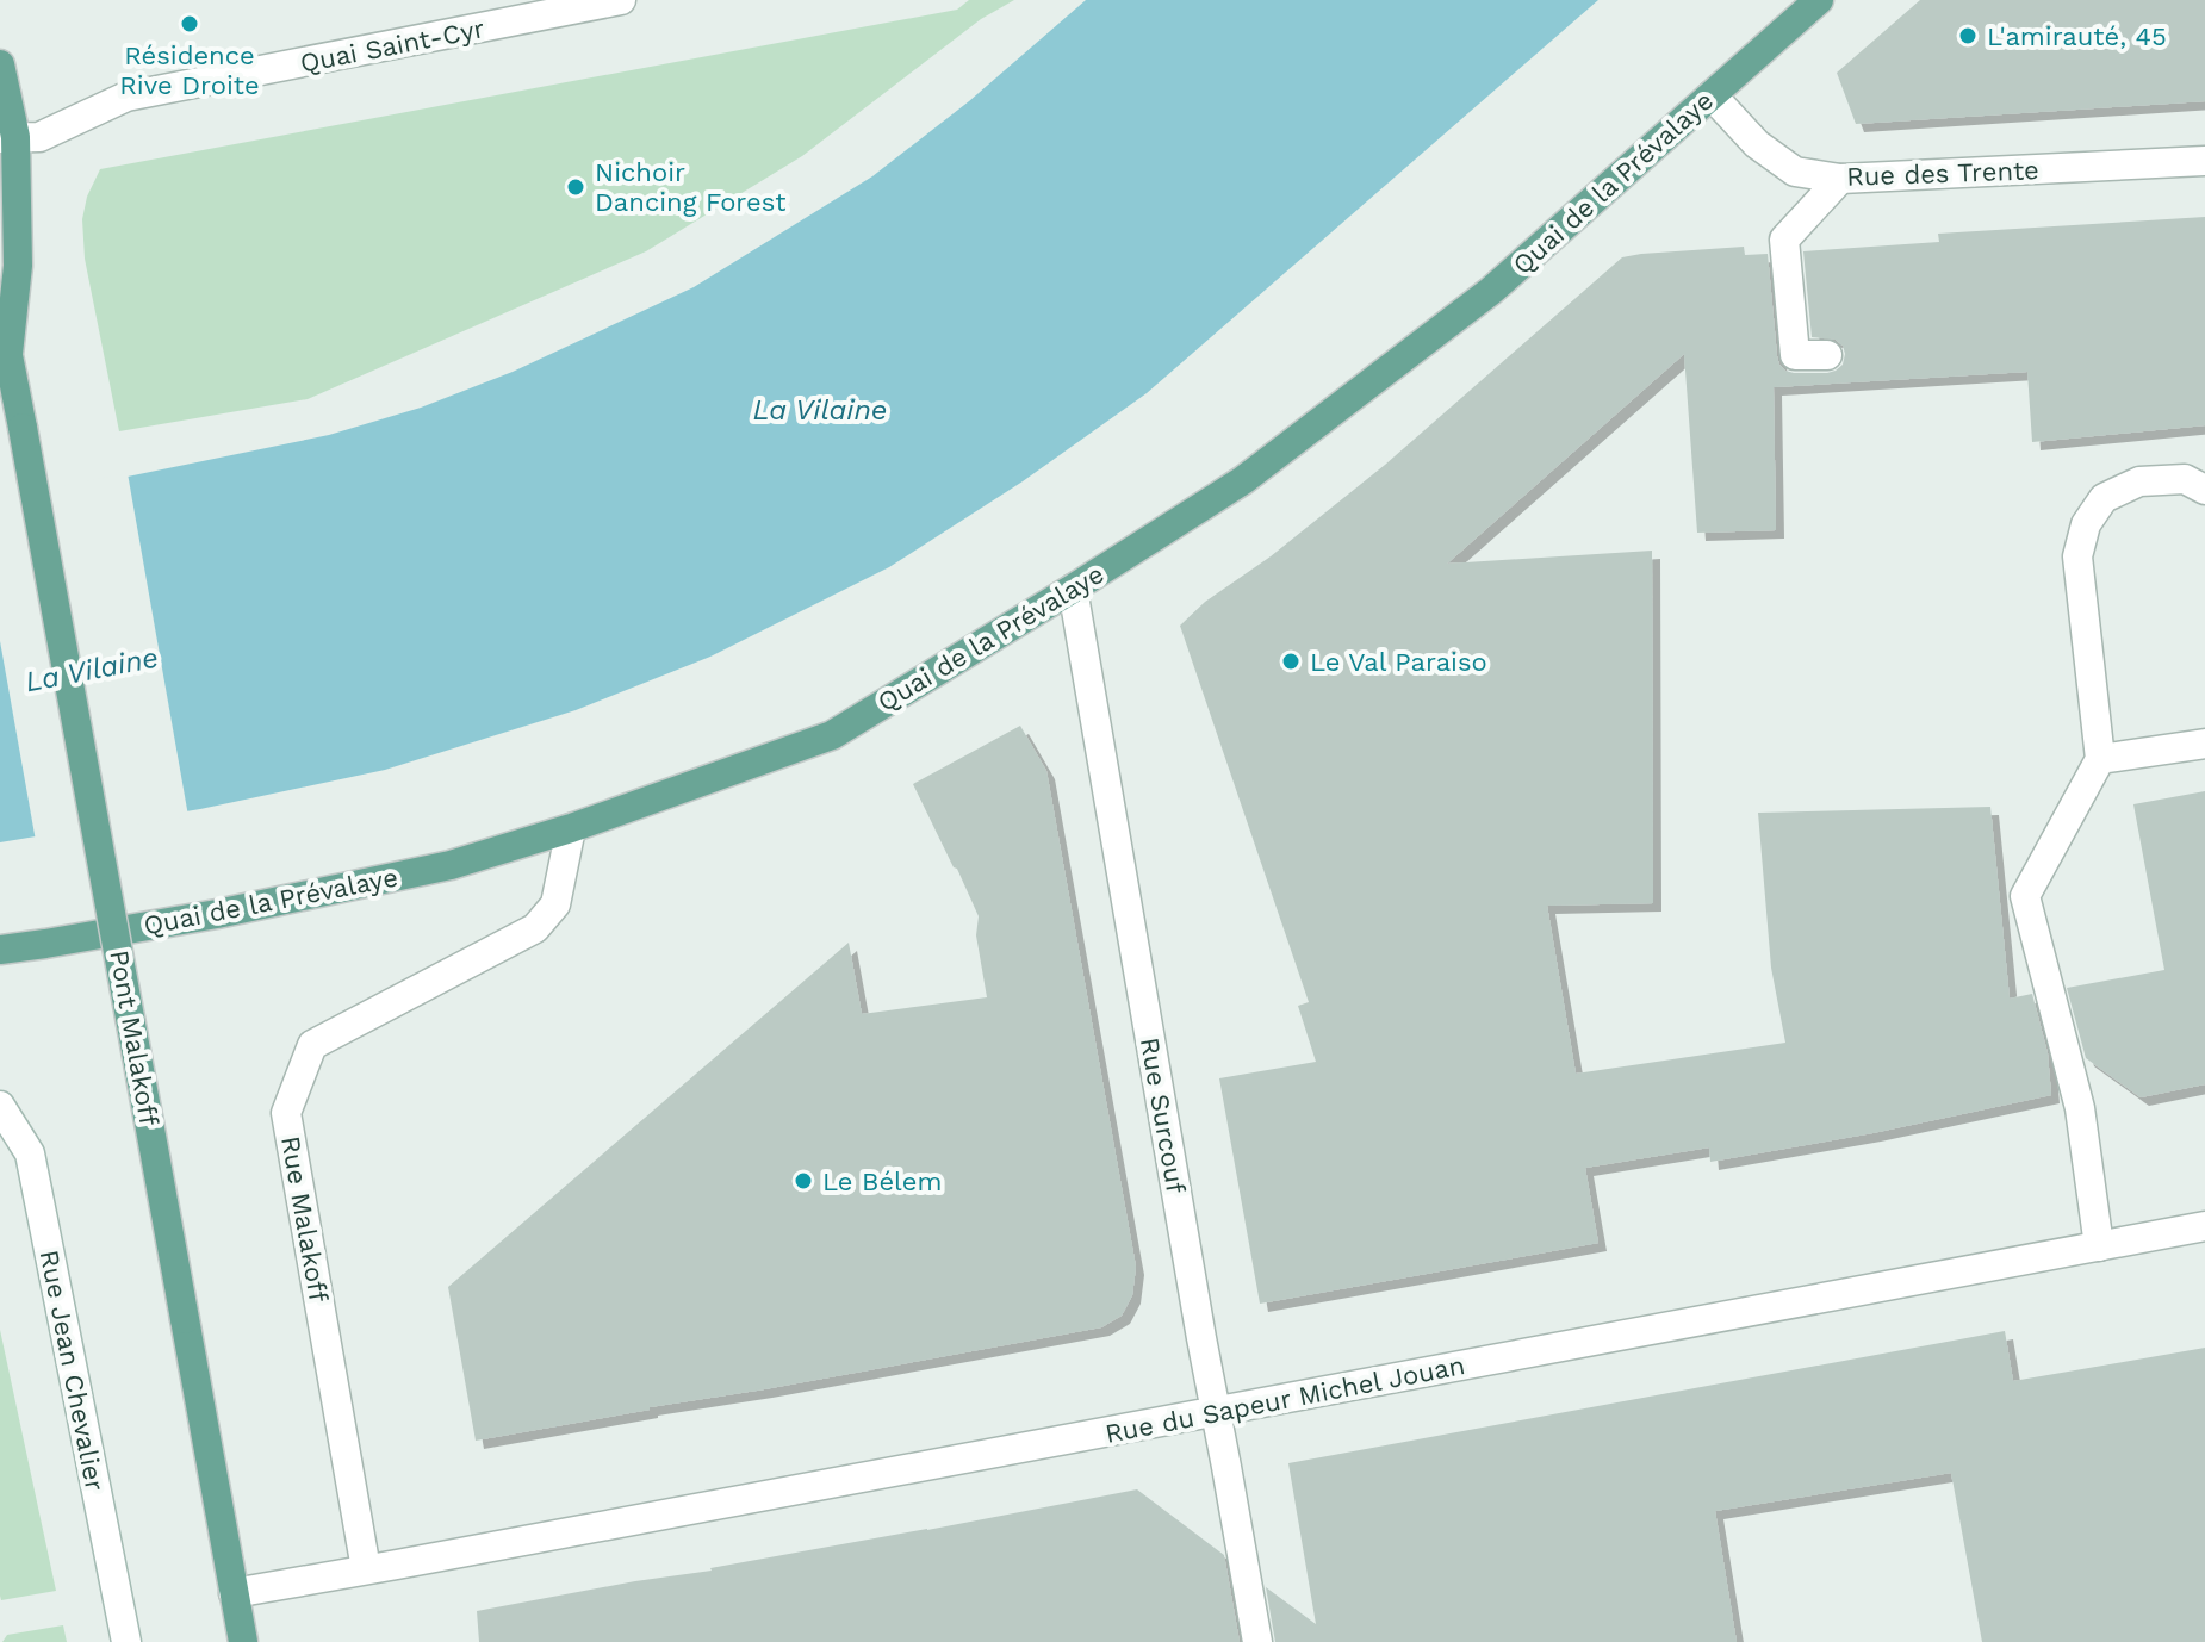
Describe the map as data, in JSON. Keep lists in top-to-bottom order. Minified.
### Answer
{"streets":{"main road":["Quai de la Prévalaye","Pont Malakoff"],"street":["Quai Saint-Cyr","Rue des Trente","Rue Surcouf","Rue Malakoff","Rue Jean Chevalier","Rue du Sapeur Michel Jouan"]},"crossings":[["Rue des Trente","Quai de la Prévalaye"],["Quai de la Prévalaye","Rue Surcouf"],["Quai de la Prévalaye","Rue Malakoff"],["Rue Surcouf","Rue du Sapeur Michel Jouan"],["Rue Malakoff","Rue du Sapeur Michel Jouan"]],"water":["La Vilaine"],"places":["Résidence Rive Droite","L'amirauté, 45","Nichoir Dancing Forest","Le Val Paraiso","Le Bélem"]}
